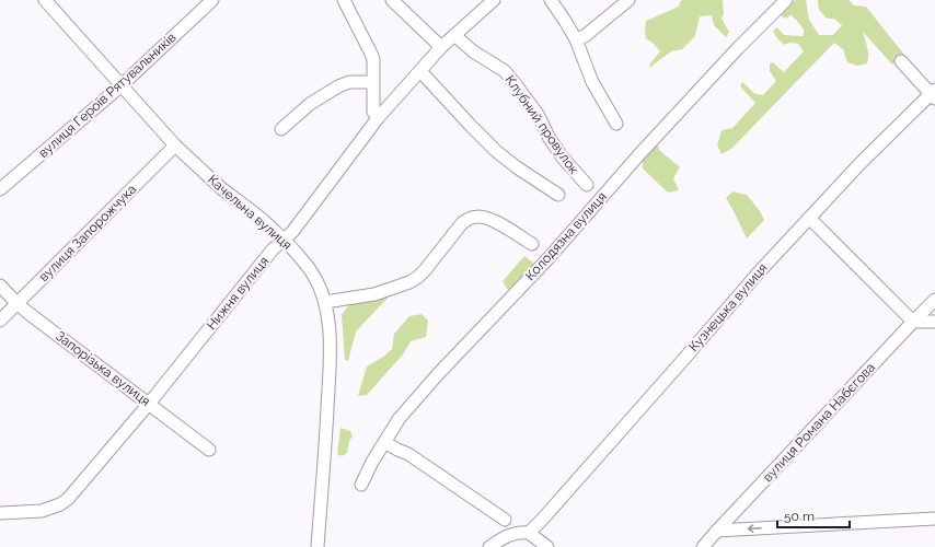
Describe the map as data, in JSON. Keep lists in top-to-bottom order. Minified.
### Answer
{"streets":{"street":["вулиця Героїв Рятувальників","Клубний провулок","Качельна вулиця","вулиця Запорожчука","Колодязна вулиця","Нижня вулиця","Кузнецька вулиця","Запорізька вулиця","вулиця Романа Набєгова"]},"crossings":[["вулиця Героїв Рятувальників","Качельна вулиця"],["Клубний провулок","Нижня вулиця"],["Качельна вулиця","вулиця Запорожчука"],["Качельна вулиця","Нижня вулиця"],["вулиця Запорожчука","Запорізька вулиця"],["Нижня вулиця","Запорізька вулиця"]],"scale_bar":"50 m"}
